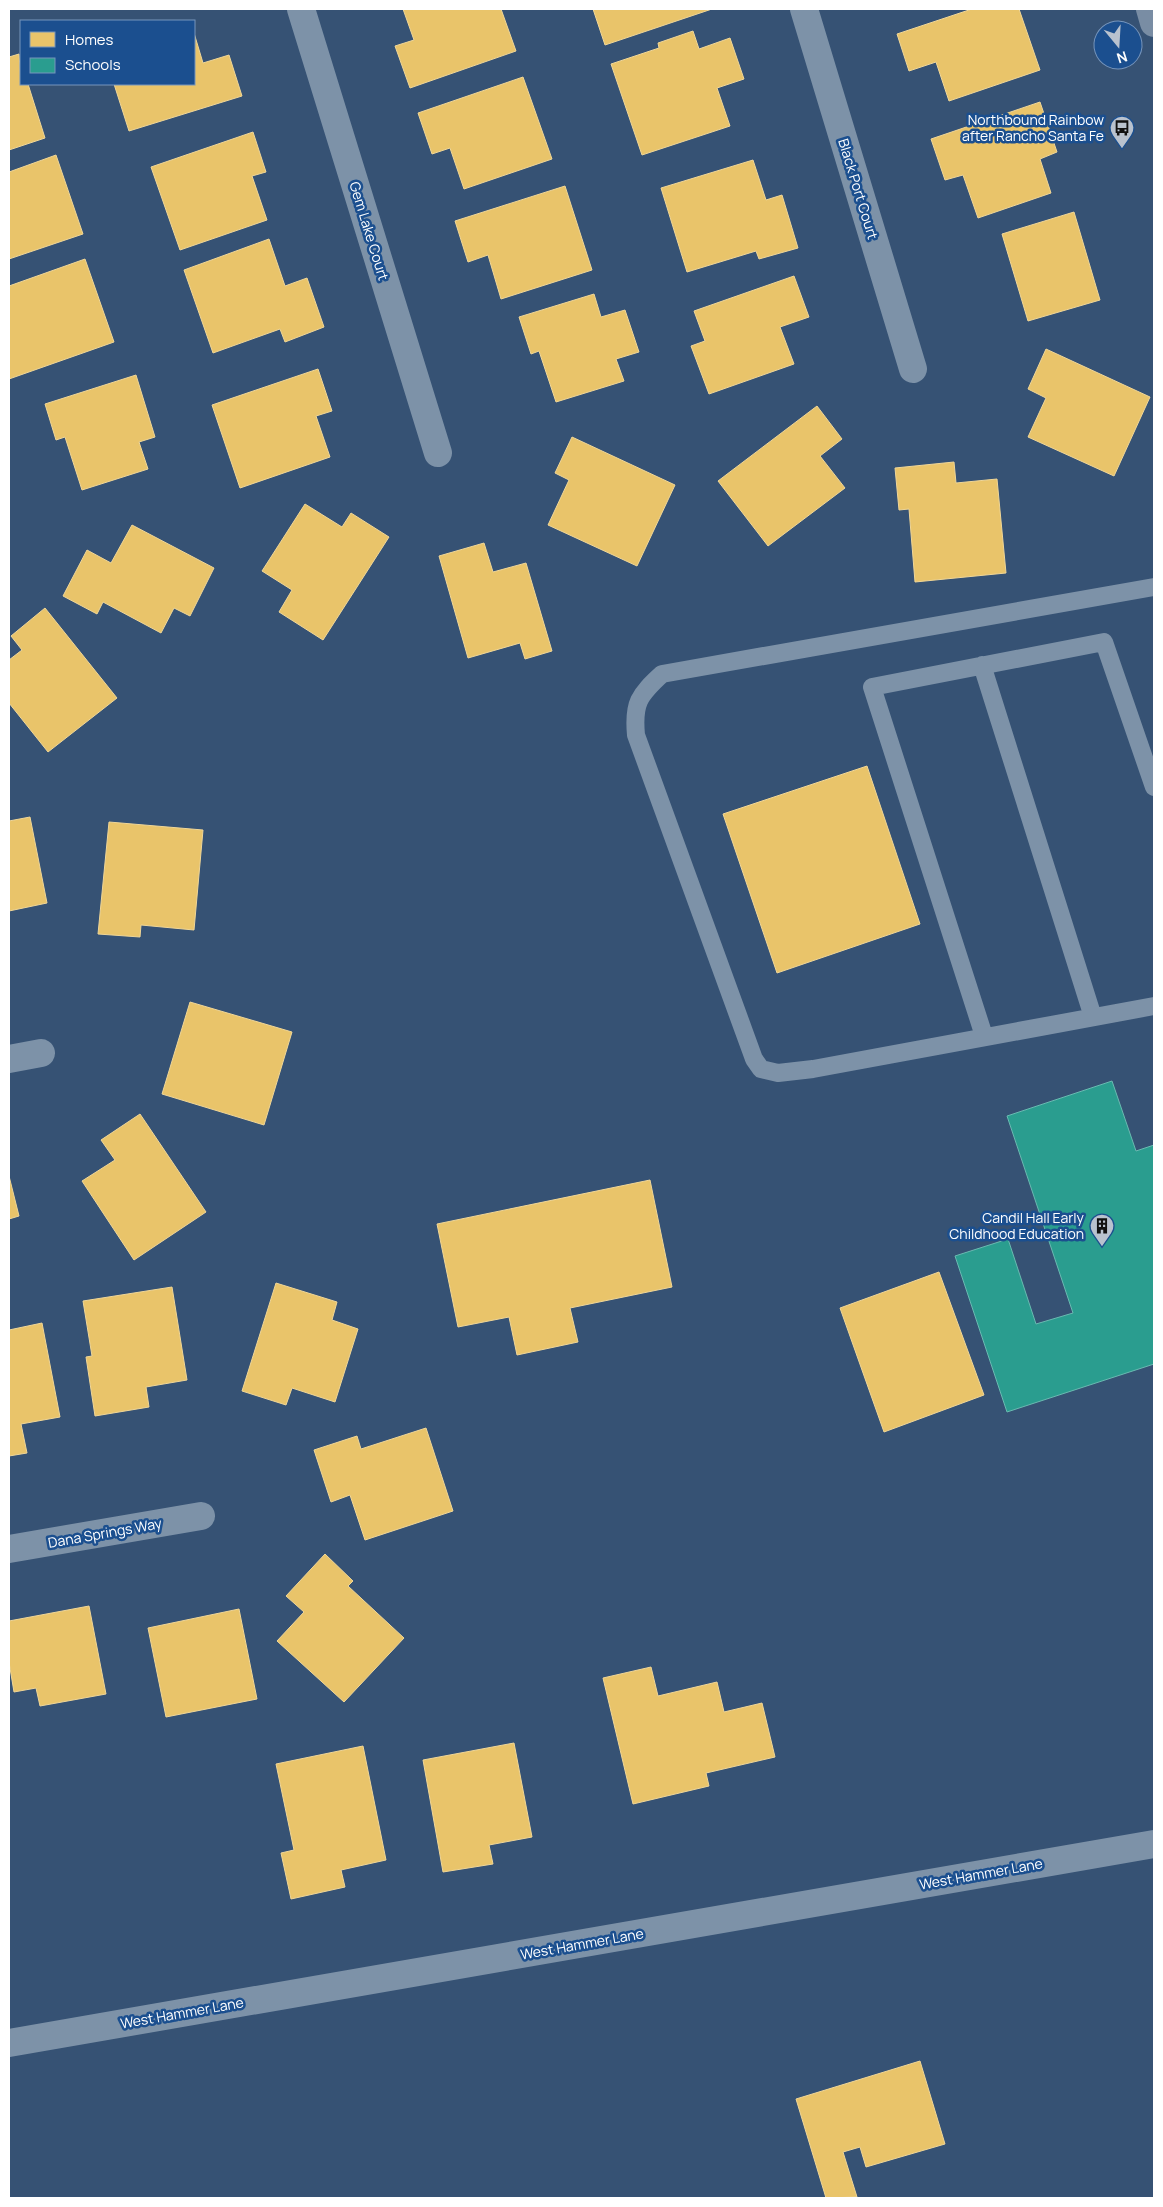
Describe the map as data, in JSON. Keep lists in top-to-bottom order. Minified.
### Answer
{"streets":{"street":["Black Port Court","Gem Lake Court","Dana Springs Way","West Hammer Lane"]},"places":{"bus stop":["Northbound Rainbow after Rancho Santa Fe"],"building":["Candil Hall Early Childhood Education"]},"legend":["Homes","Schools"],"north":"bottom"}
